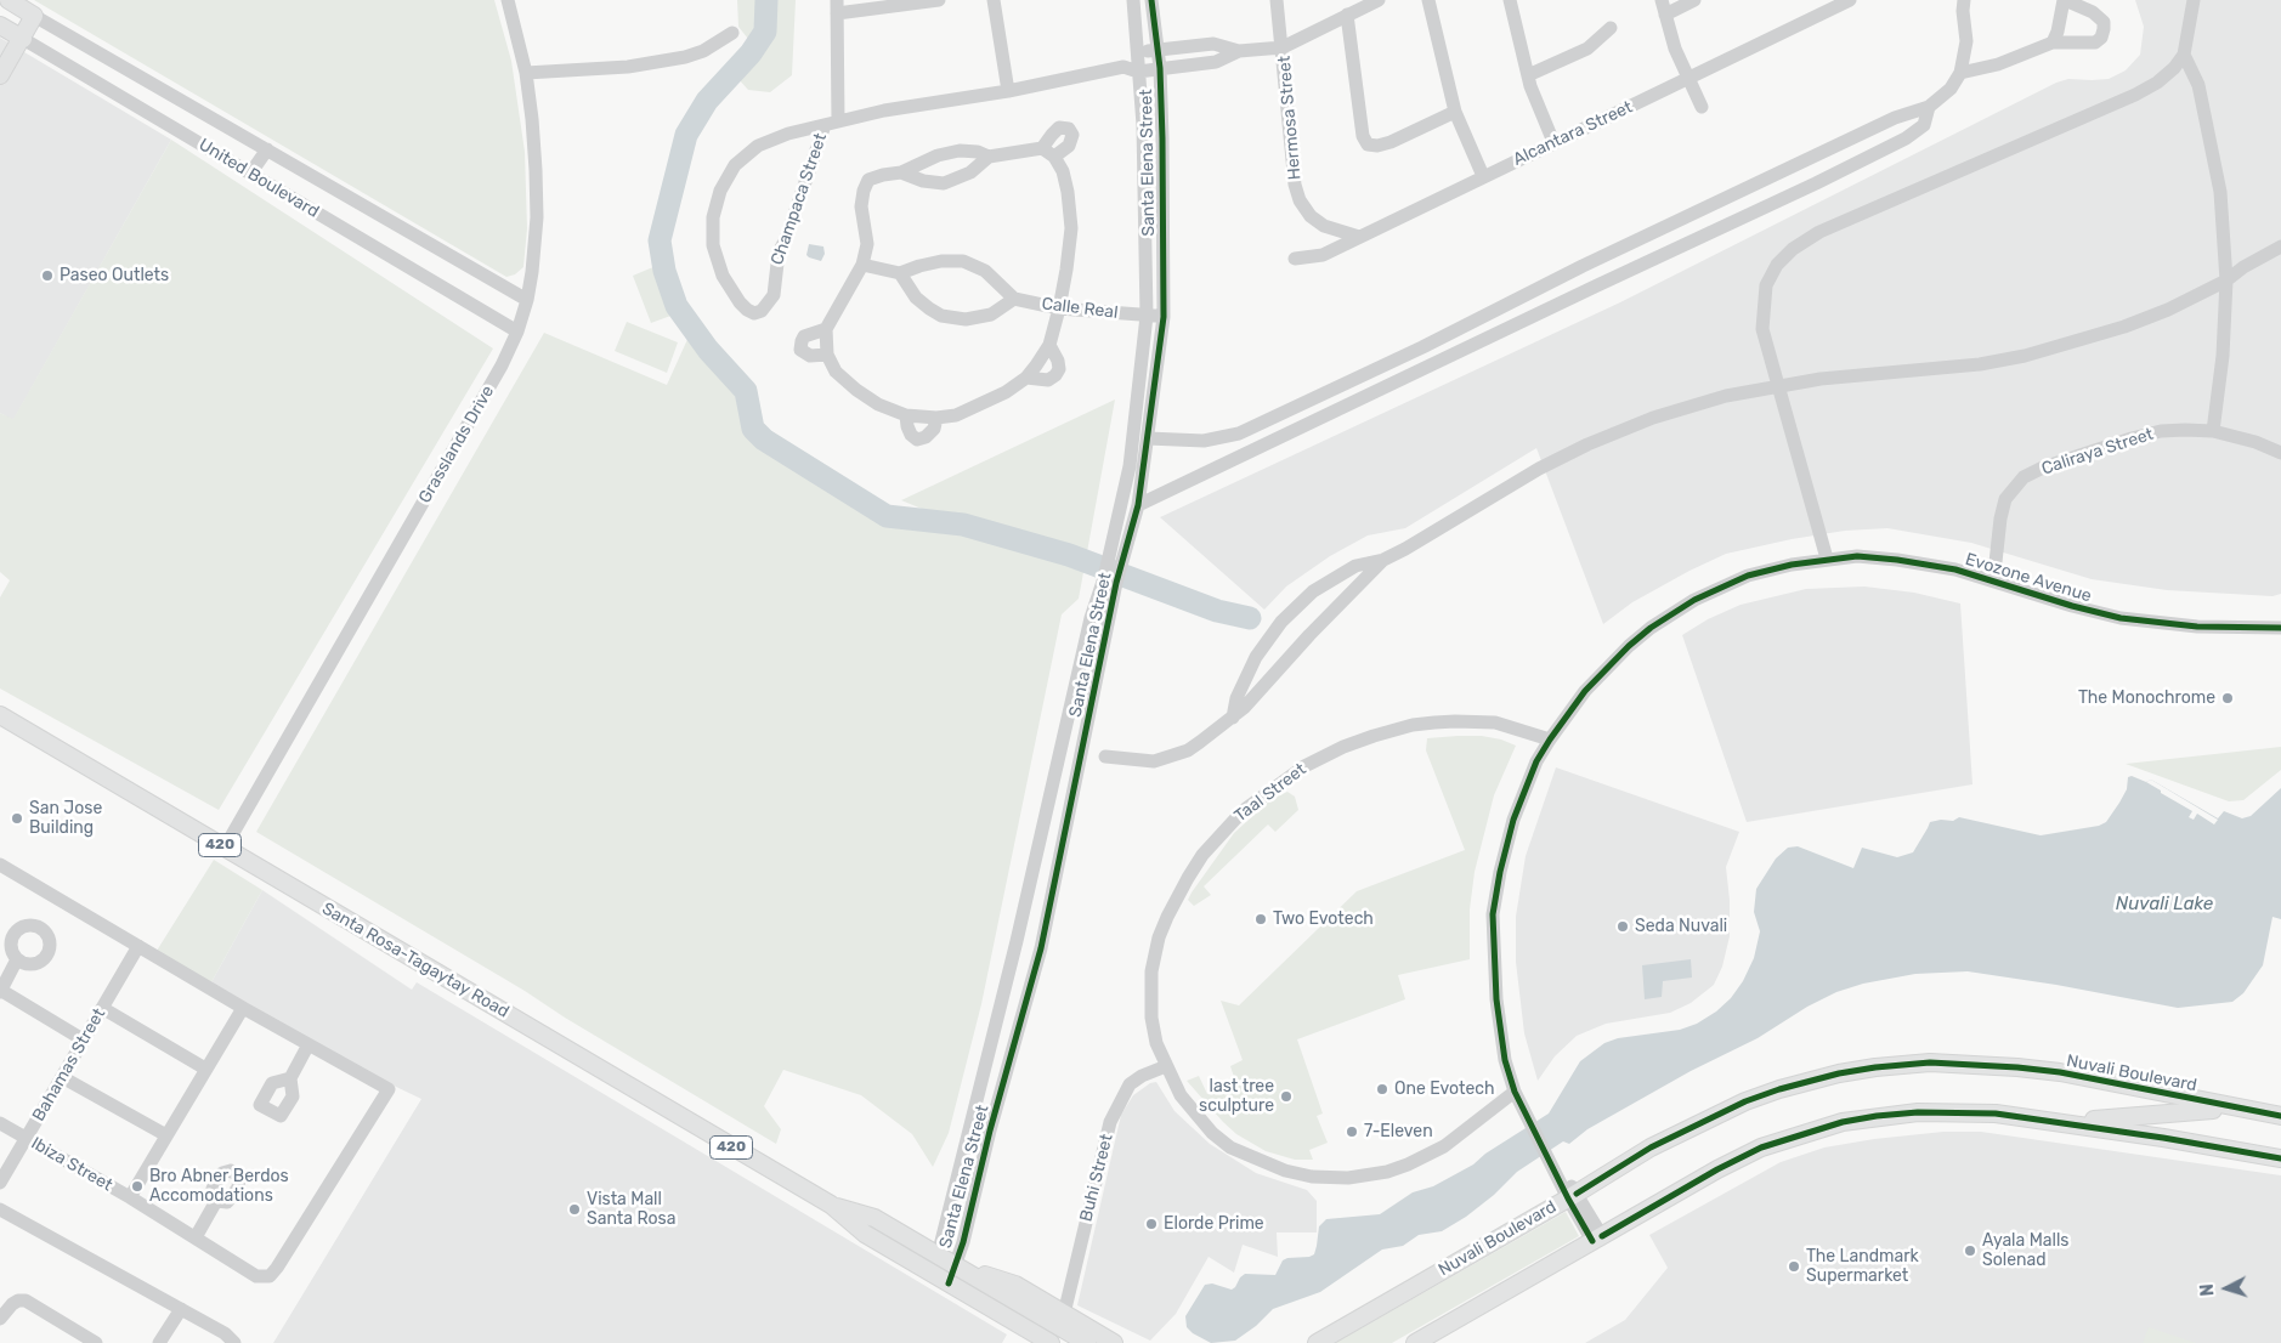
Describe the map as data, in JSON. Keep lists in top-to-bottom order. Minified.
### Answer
{"streets":{"main road":["United Boulevard","420","Santa Rosa-Tagaytay Road","Nuvali Boulevard"],"street":["Hermosa Street","Alcantara Street","Santa Elena Street","Champaca Street","Calle Real","Grasslands Drive","Caliraya Street","Evozone Avenue","Taal Street","Bahamas Street","Ibiza Street","Buhi Street"]},"crossings":[["Hermosa Street","Alcantara Street"],["Santa Elena Street","Calle Real"],["Santa Elena Street","Santa Rosa-Tagaytay Road"],["United Boulevard","Grasslands Drive"],["Grasslands Drive","Santa Rosa-Tagaytay Road"],["Caliraya Street","Evozone Avenue"],["Evozone Avenue","Taal Street"],["Evozone Avenue","Nuvali Boulevard"],["Taal Street","Buhi Street"],["Bahamas Street","Ibiza Street"]],"water":["Nuvali Lake"],"places":["Paseo Outlets","The Monochrome","San Jose Building","Two Evotech","Seda Nuvali","One Evotech","last tree sculpture","7-Eleven","Bro Abner Berdos Accomodations","Vista Mall Santa Rosa","Elorde Prime","Ayala Malls Solenad","The Landmark Supermarket"],"north":"left"}
